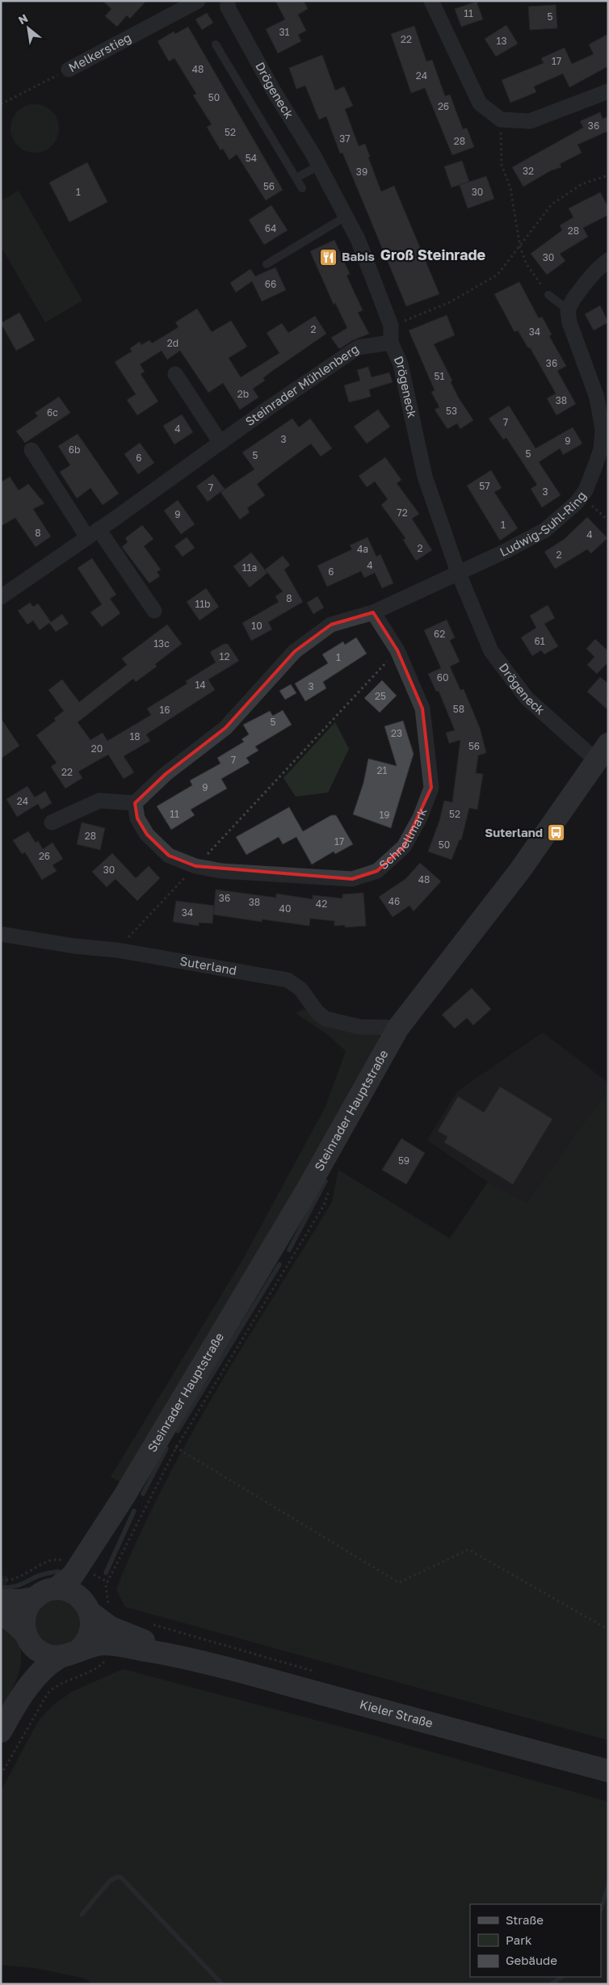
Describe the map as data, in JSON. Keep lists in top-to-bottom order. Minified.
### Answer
{"streets":{"main road":["Steinrader Hauptstraße","Kieler Straße"],"street":["Melkerstieg","Drögeneck","Steinrader Mühlenberg","Ludwig-Suhl-Ring","Schnellmark","Suterland"]},"crossings":[["Drögeneck","Steinrader Mühlenberg"],["Drögeneck","Ludwig-Suhl-Ring"],["Drögeneck","Steinrader Hauptstraße"],["Suterland","Steinrader Hauptstraße"],["Steinrader Hauptstraße","Kieler Straße"]],"districts":["Groß Steinrade"],"places":{"restaurant":["Babis"],"bus stop":["Suterland"]},"house_numbers":["11","5","31","22","13","17","48","24","50","26","36","52","37","28","54","32","39","56","1","30","64","28","30","66","2","34","2d","36","51","2b","38","53","6c","7","4","3","9","6b","5","5","6","57","7","3","72","9","1","8","4","2","4a","2","4","11a","6","8","11b","10","62","61","13c","12","1","60","14","3","25","58","16","5","23","18","56","20","7","21","22","9","24","11","52","19","28","17","50","26","30","48","36","46","38","42","40","34","59"],"legend":["Straße","Park","Gebäude"],"north":"top left"}
